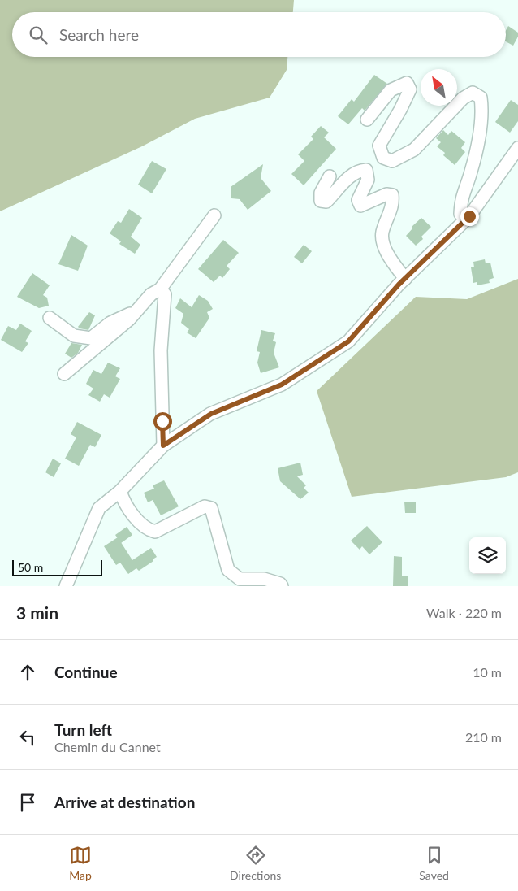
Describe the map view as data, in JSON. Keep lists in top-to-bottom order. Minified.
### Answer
{"scale_bar":"50 m","north":"top left","page":{"search":"Search here","scale":"50 m","heading":["3 min","Walk · 220 m"],"list":[["Continue","10 m"],["Turn left","Chemin du Cannet","210 m"],"Arrive at destination"],"nav":["Map","Directions","Saved"]}}
